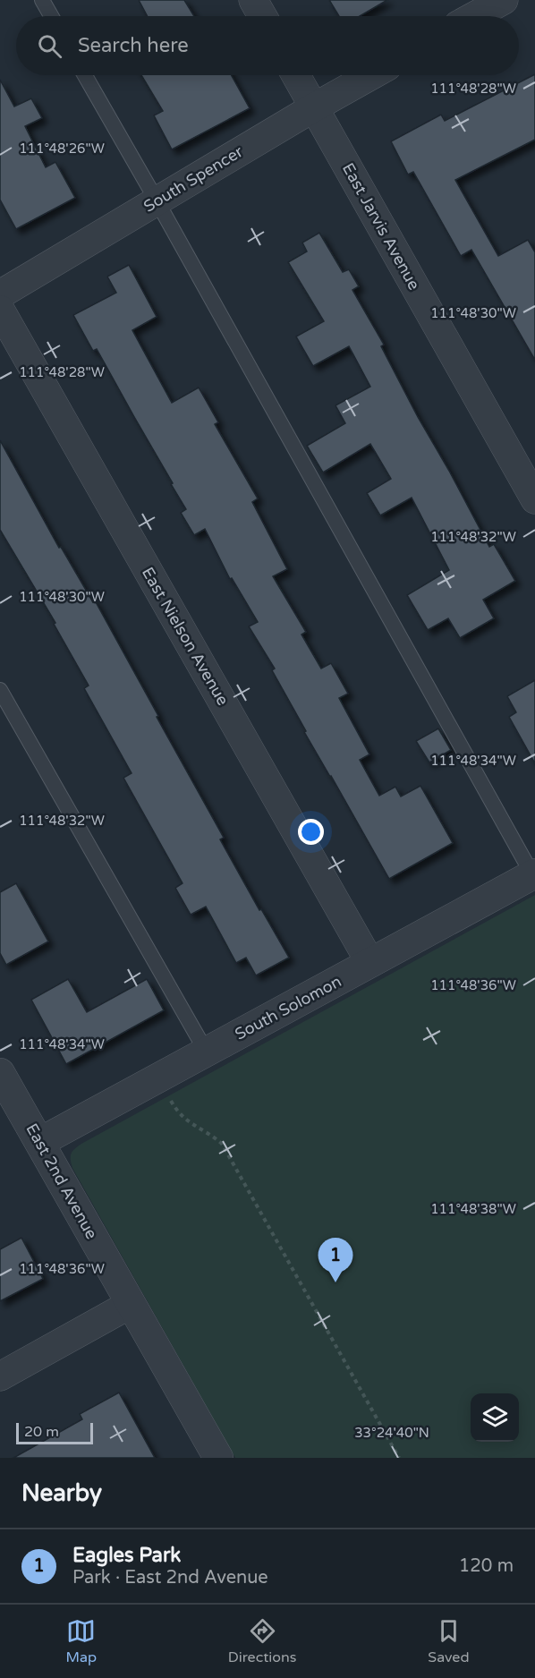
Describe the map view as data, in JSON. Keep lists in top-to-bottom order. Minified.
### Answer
{"streets":{"street":["South Spencer","East Jarvis Avenue","East Nielson Avenue","South Solomon","East 2nd Avenue"]},"crossings":[["South Spencer","East Jarvis Avenue"],["East Nielson Avenue","South Solomon"],["South Solomon","East 2nd Avenue"]],"scale_bar":"20 m","page":{"search":"Search here","pins":"1","scale":"20 m","heading":"Nearby","list":[{"mark":"1","name":"Eagles Park","note":"Park · East 2nd Avenue","value":"120 m"}],"nav":["Map","Directions","Saved"]},"coordinates":["111°48'28\"W","111°48'26\"W","111°48'30\"W","111°48'32\"W","111°48'34\"W","111°48'36\"W","111°48'38\"W","33°24'40\"N"]}
